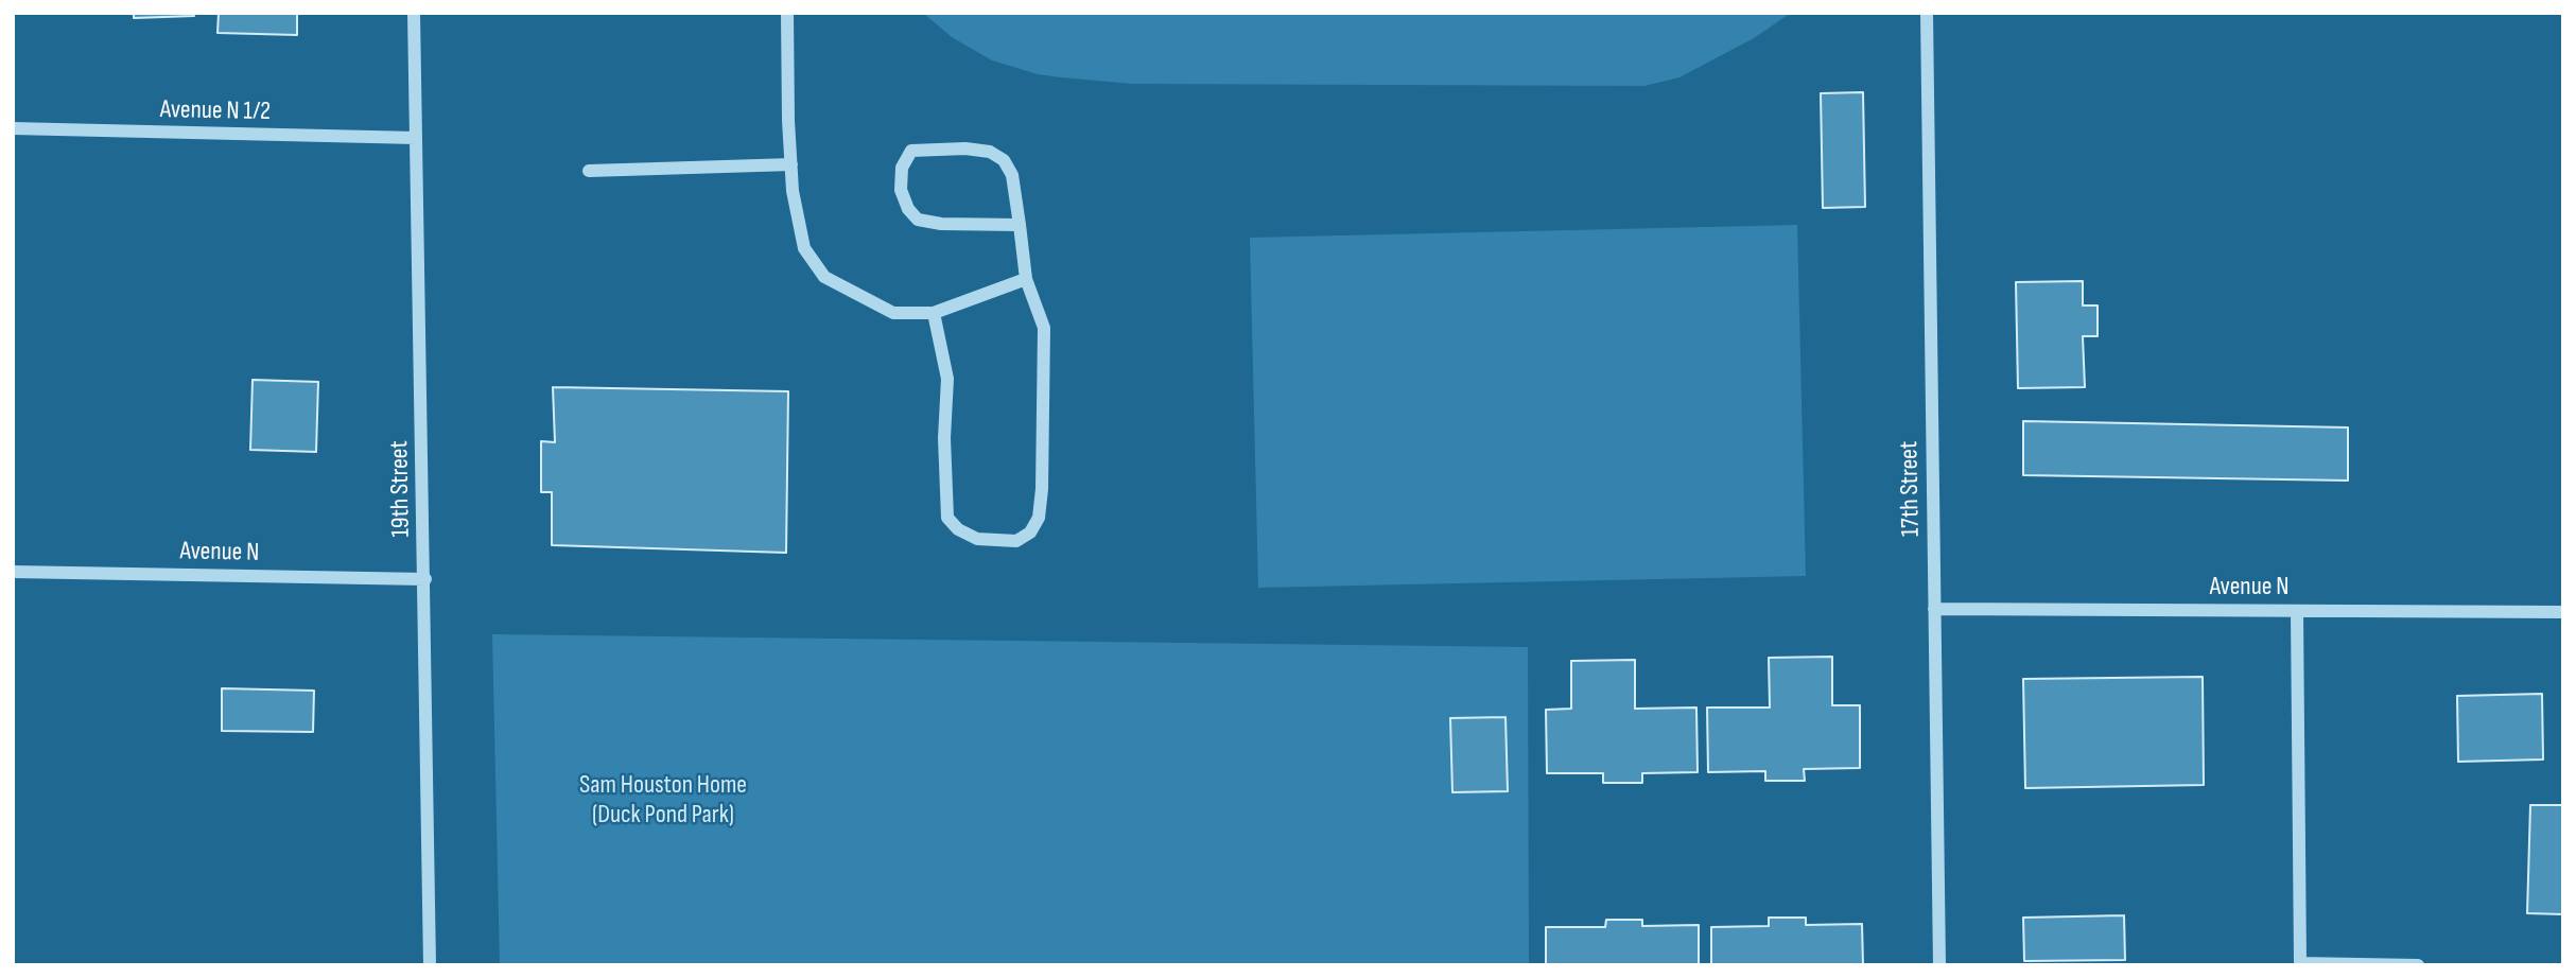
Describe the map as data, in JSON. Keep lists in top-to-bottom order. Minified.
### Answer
{"streets":{"street":["Avenue N 1/2","19th Street","17th Street","Avenue N"]},"crossings":[["Avenue N 1/2","19th Street"],["19th Street","Avenue N"],["17th Street","Avenue N"]],"parks":["Sam Houston Home (Duck Pond Park)"]}
